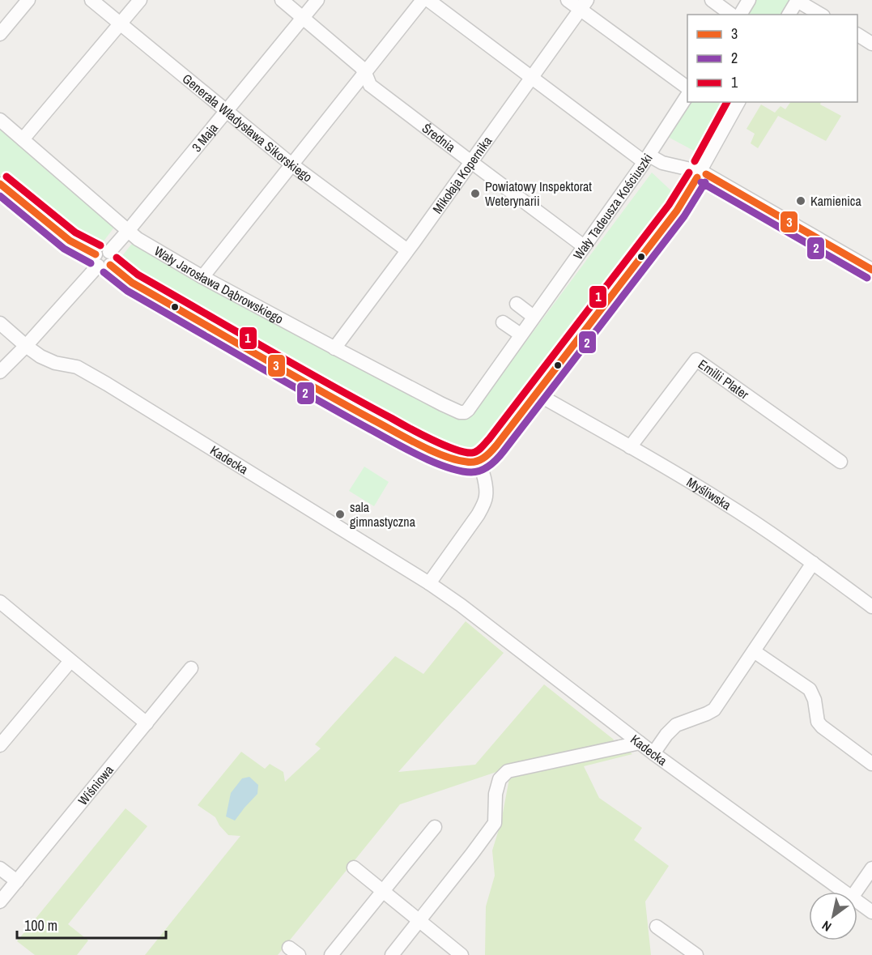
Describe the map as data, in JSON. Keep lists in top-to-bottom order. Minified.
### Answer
{"streets":{"street":["Generała Władysława Sikorskiego","Średnia","3 Maja","Mikołaja Kopernika","Wały Tadeusza Kościuszki","Wały Jarosława Dąbrowskiego","Emilii Plater","Kadecka","Myśliwska","Wiśniowa"]},"crossings":[["Generała Władysława Sikorskiego","3 Maja"],["Generała Władysława Sikorskiego","Mikołaja Kopernika"],["Średnia","3 Maja"],["Średnia","Mikołaja Kopernika"],["Średnia","Wały Tadeusza Kościuszki"],["3 Maja","Wały Jarosława Dąbrowskiego"],["3 Maja","Kadecka"],["Mikołaja Kopernika","Wały Jarosława Dąbrowskiego"],["Wały Tadeusza Kościuszki","Wały Jarosława Dąbrowskiego"],["Emilii Plater","Myśliwska"]],"places":["Powiatowy Inspektorat Weterynarii","Kamienica","sala gimnastyczna"],"lines":["transit line 1","transit line 3","transit line 2"],"legend":["3","2","1"],"scale_bar":"100 m","north":"bottom left"}
